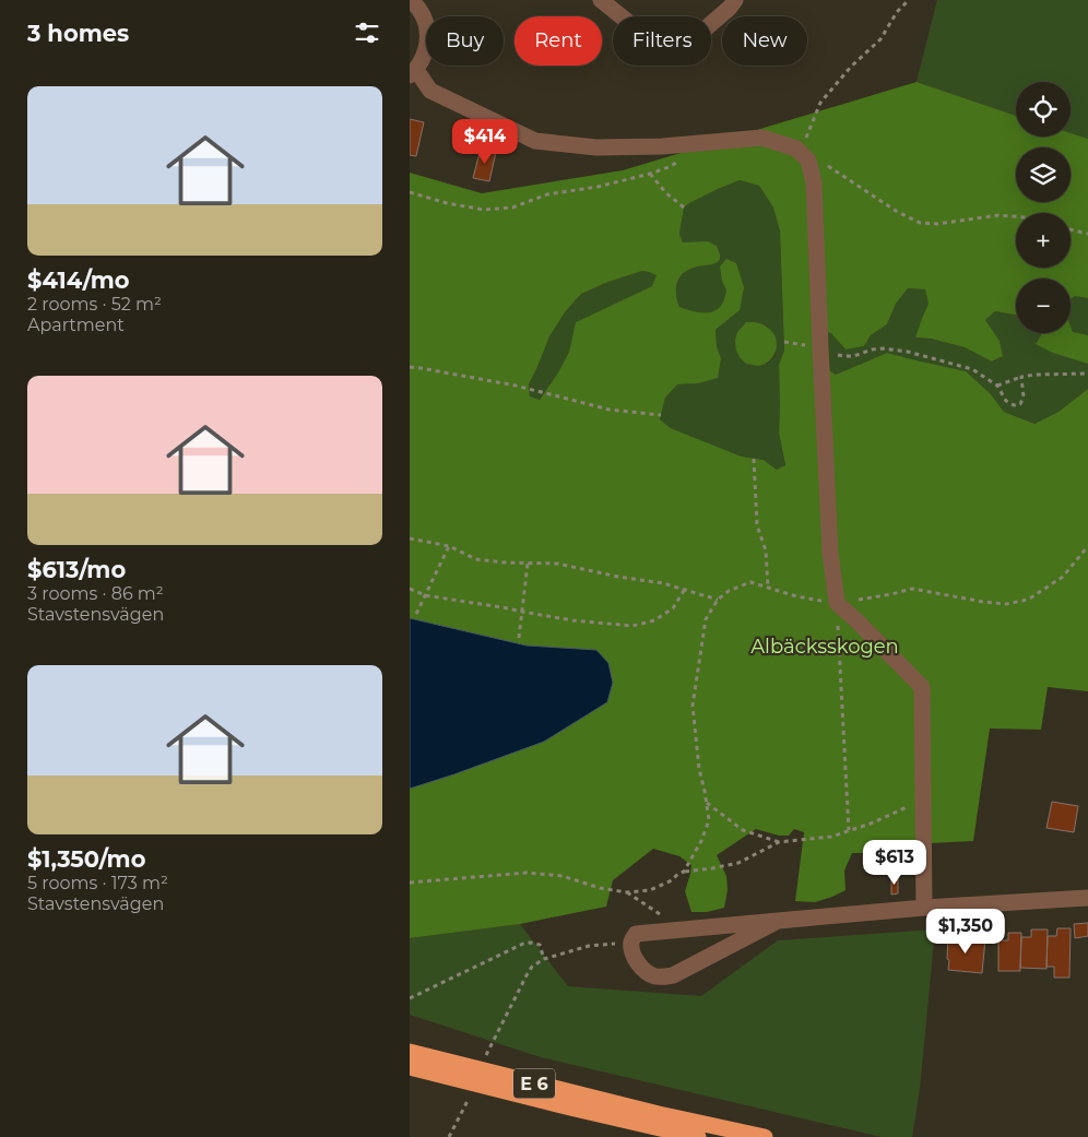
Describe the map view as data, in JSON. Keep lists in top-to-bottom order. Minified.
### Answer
{"streets":{"highway":["E 6"]},"parks":["Albäcksskogen"],"page":{"heading":"3 homes","chip":["Buy","Rent","Filters","New"],"list":[{"name":"$414/mo","note":"2 rooms · 52 m² · Apartment"},{"name":"$613/mo","note":"3 rooms · 86 m² · Stavstensvägen"},{"name":"$1,350/mo","note":"5 rooms · 173 m² · Stavstensvägen"}],"map_buttons":["+","−"],"price":["$414","$613","$1,350"]}}
